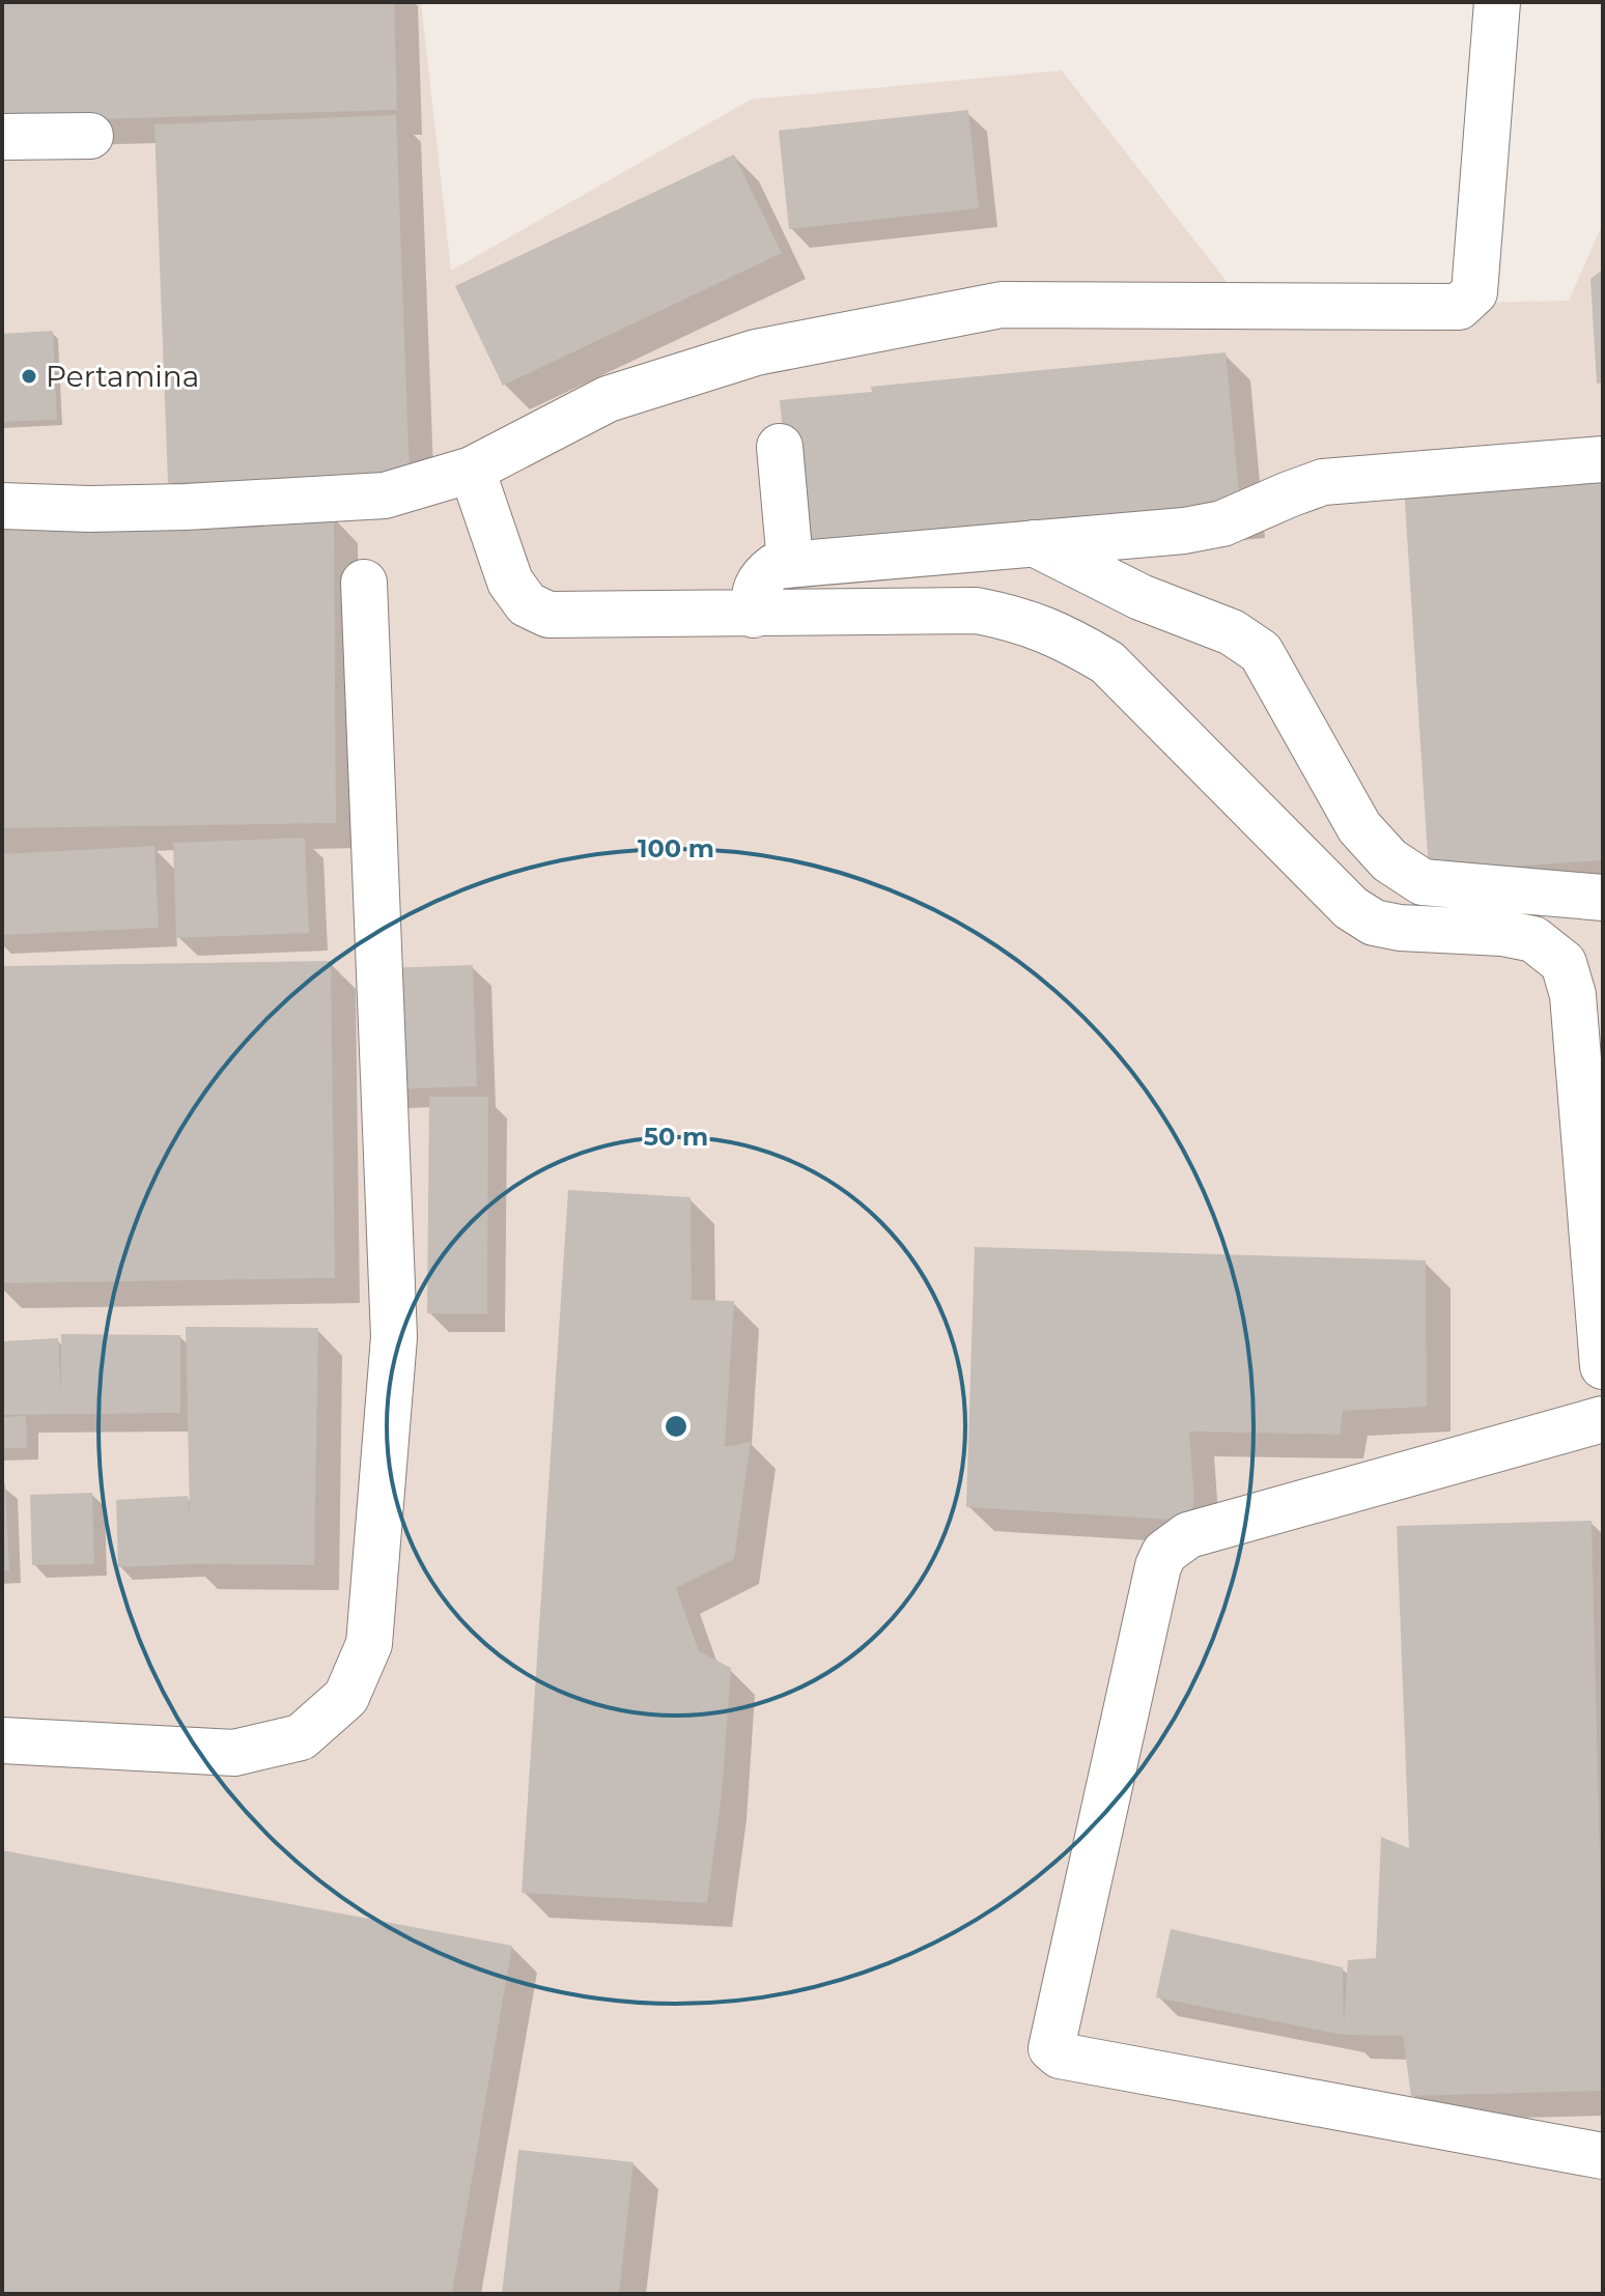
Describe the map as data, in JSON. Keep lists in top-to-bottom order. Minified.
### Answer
{"places":["Pertamina"],"rings":["100 m","50 m"]}
